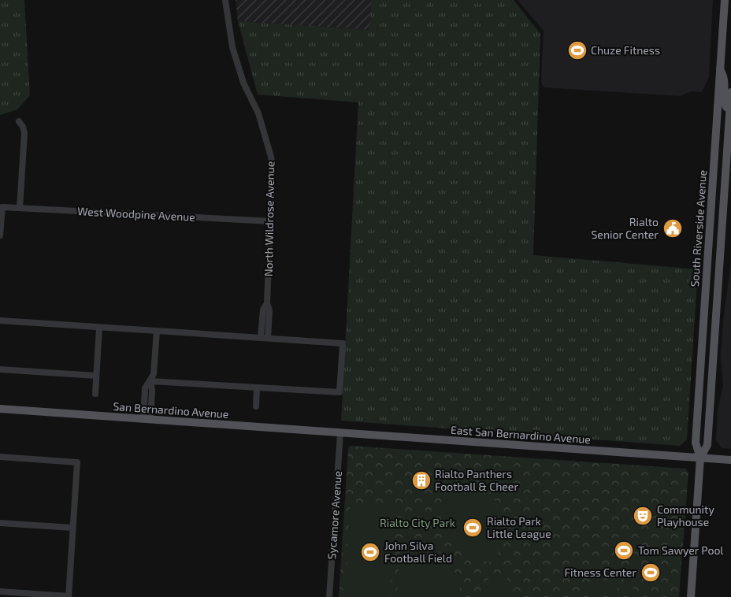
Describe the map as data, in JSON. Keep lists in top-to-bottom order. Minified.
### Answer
{"streets":{"main road":["South Riverside Avenue","San Bernardino Avenue","East San Bernardino Avenue"],"street":["West Woodpine Avenue","North Wildrose Avenue","Sycamore Avenue"]},"crossings":[["West Woodpine Avenue","North Wildrose Avenue"],["South Riverside Avenue","East San Bernardino Avenue"],["San Bernardino Avenue","East San Bernardino Avenue"],["San Bernardino Avenue","Sycamore Avenue"],["East San Bernardino Avenue","Sycamore Avenue"]],"parks":["Rialto City Park"],"places":{"sports":["Chuze Fitness","Rialto Park Little League","Tom Sawyer Pool","John Silva Football Field","Fitness Center"],"public building":["Rialto Senior Center"],"building":["Rialto Panthers Football & Cheer"],"theatre":["Community Playhouse"]}}
